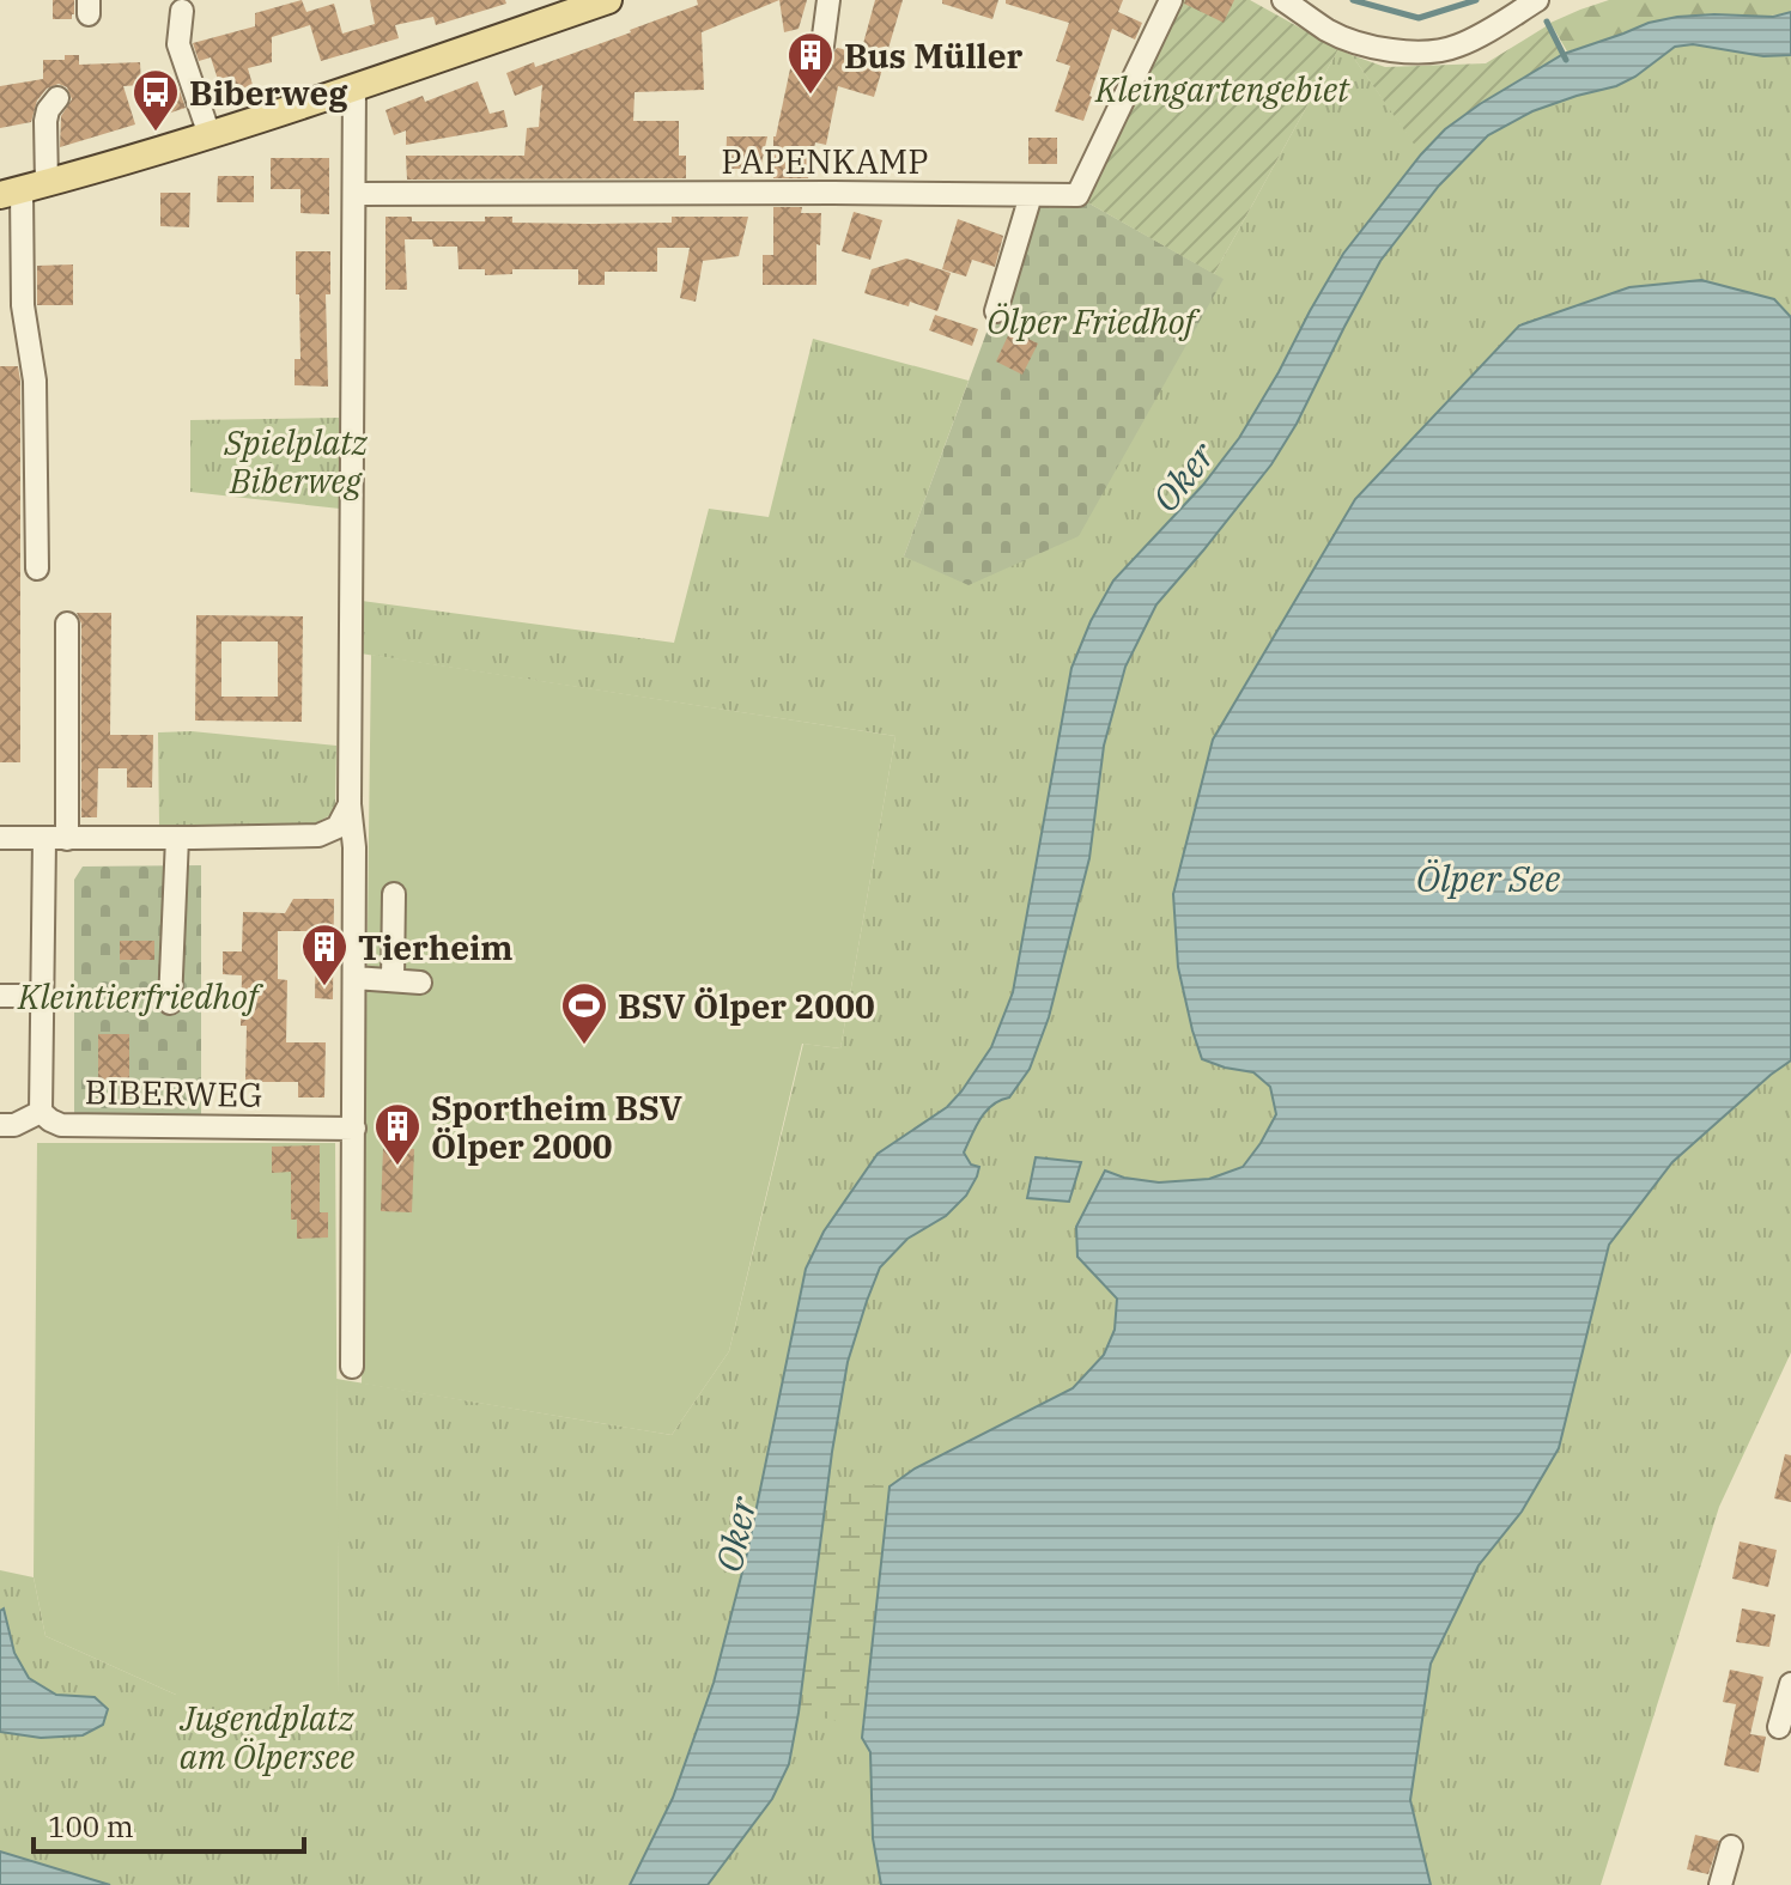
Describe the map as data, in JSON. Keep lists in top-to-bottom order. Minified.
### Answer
{"streets":{"street":["PAPENKAMP","BIBERWEG"]},"water":["Oker","Ölper See"],"parks":["Kleingartengebiet","Ölper Friedhof","Spielplatz Biberweg","Kleintierfriedhof","Jugendplatz am Ölpersee"],"places":{"building":["Bus Müller","Tierheim","Sportheim BSV Ölper 2000"],"bus stop":["Biberweg"],"sports":["BSV Ölper 2000"]},"scale_bar":"100 m"}
